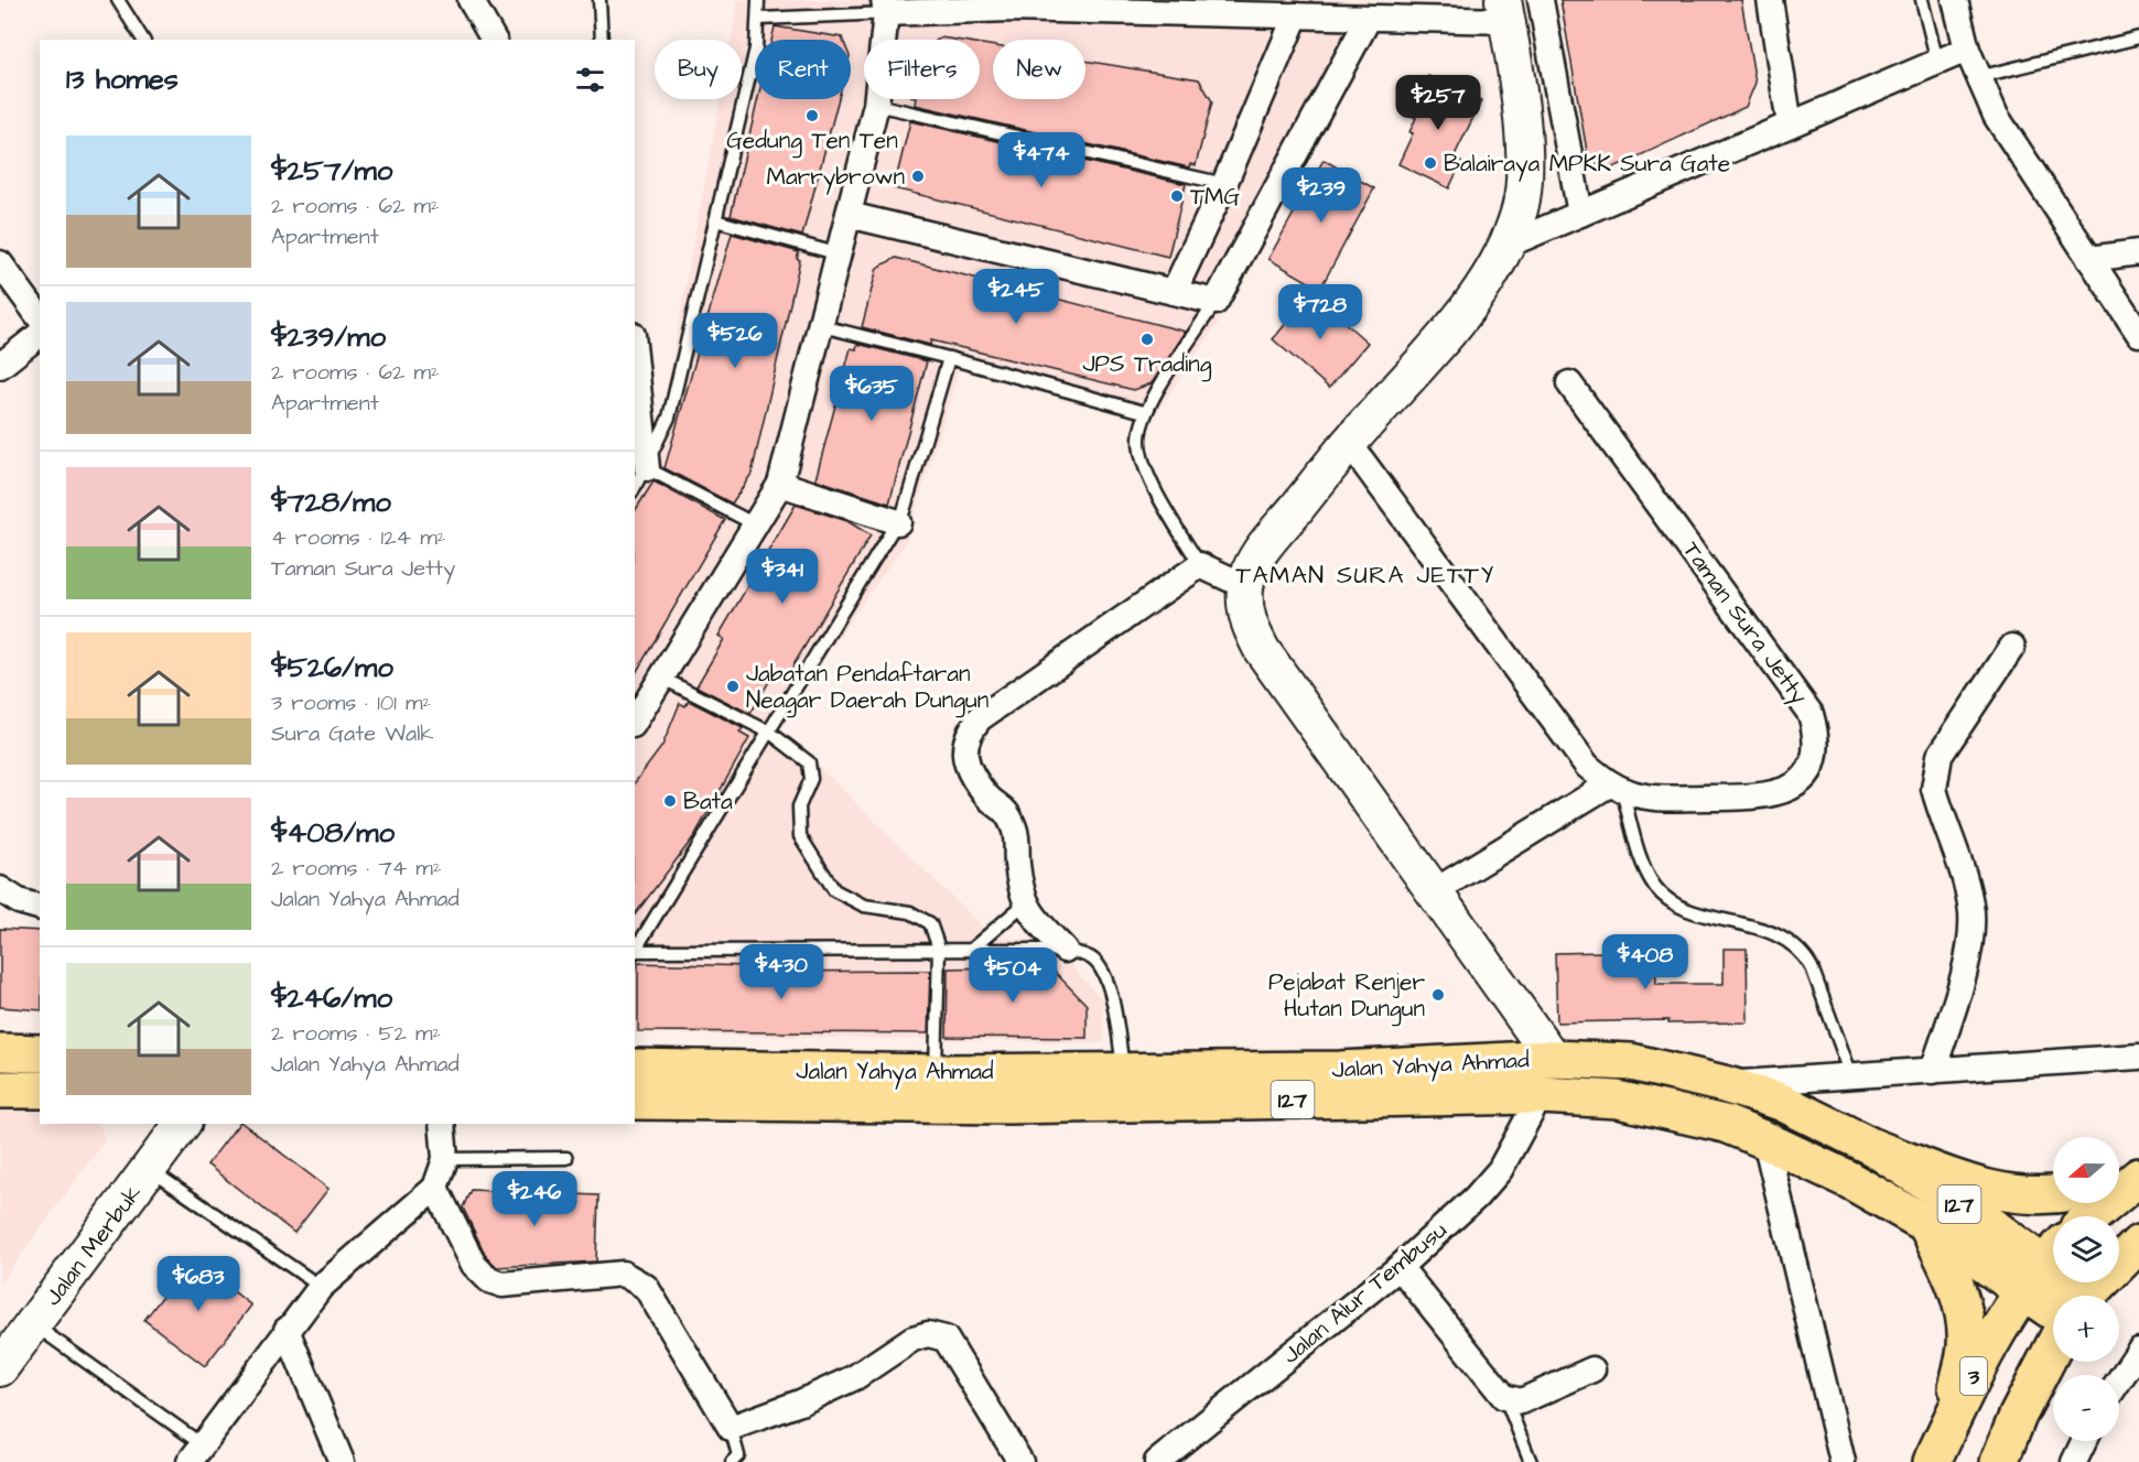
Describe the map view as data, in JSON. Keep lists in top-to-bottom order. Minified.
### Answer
{"streets":{"main road":["Jalan Yahya Ahmad","127","3"],"street":["Taman Sura Jetty","Jalan Merbuk","Jalan Alur Tembusu"]},"crossings":[["Jalan Yahya Ahmad","Jalan Alur Tembusu"],["Jalan Yahya Ahmad","3"]],"districts":["TAMAN SURA JETTY"],"places":["Gedung Ten Ten","Balairaya MPKK Sura Gate","Marrybrown","TMG","JPS Trading","Jabatan Pendaftaran Neagar Daerah Dungun","Bata","Pejabat Renjer Hutan Dungun"],"north":"left","page":{"chip":["Buy","Rent","Filters","New"],"heading":"13 homes","price":["$257","$474","$239","$245","$728","$526","$635","$341","$408","$430","$504","$246","$683"],"list":[{"name":"$257/mo","note":"2 rooms · 62 m² · Apartment"},{"name":"$239/mo","note":"2 rooms · 62 m² · Apartment"},{"name":"$728/mo","note":"4 rooms · 124 m² · Taman Sura Jetty"},{"name":"$526/mo","note":"3 rooms · 101 m² · Sura Gate Walk"},{"name":"$408/mo","note":"2 rooms · 74 m² · Jalan Yahya Ahmad"},{"name":"$246/mo","note":"2 rooms · 52 m² · Jalan Yahya Ahmad"}],"map_buttons":["+","−"]}}
